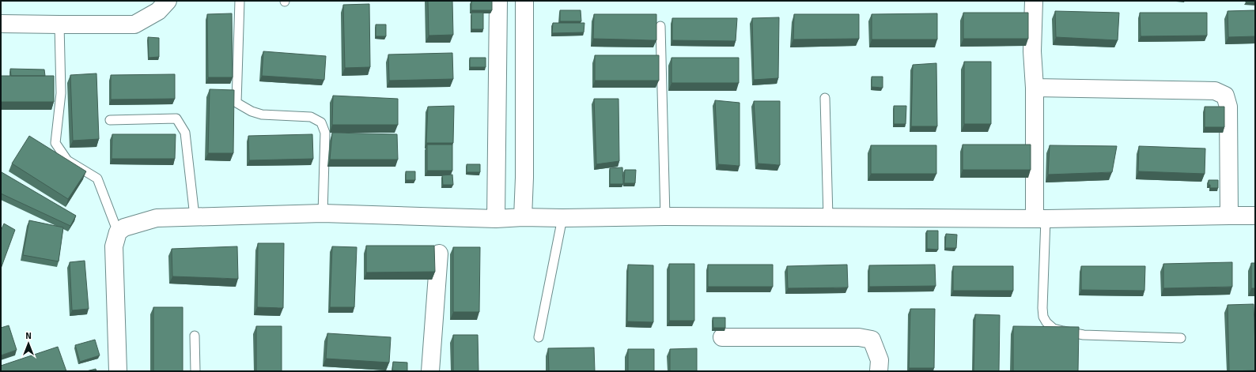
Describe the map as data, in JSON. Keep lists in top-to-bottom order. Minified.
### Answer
{"north":"top"}
